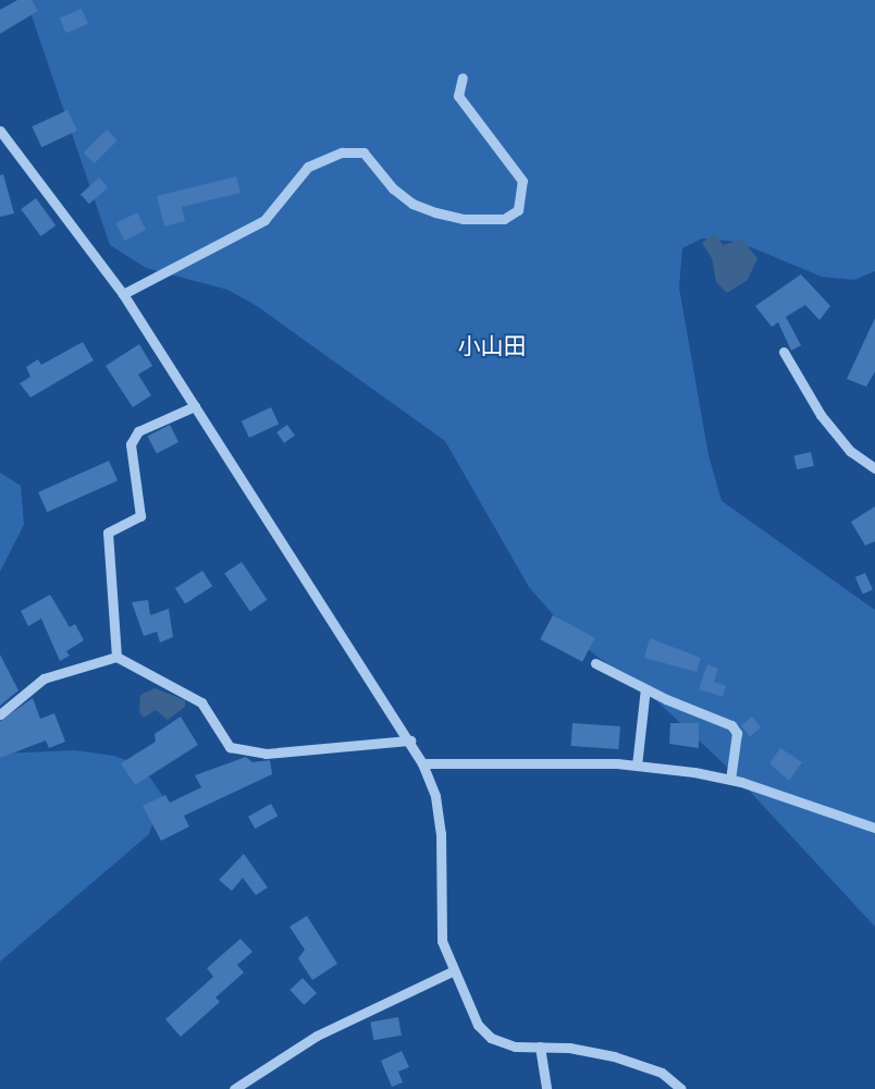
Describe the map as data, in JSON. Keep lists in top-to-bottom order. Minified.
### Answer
{"districts":["小山田"]}
